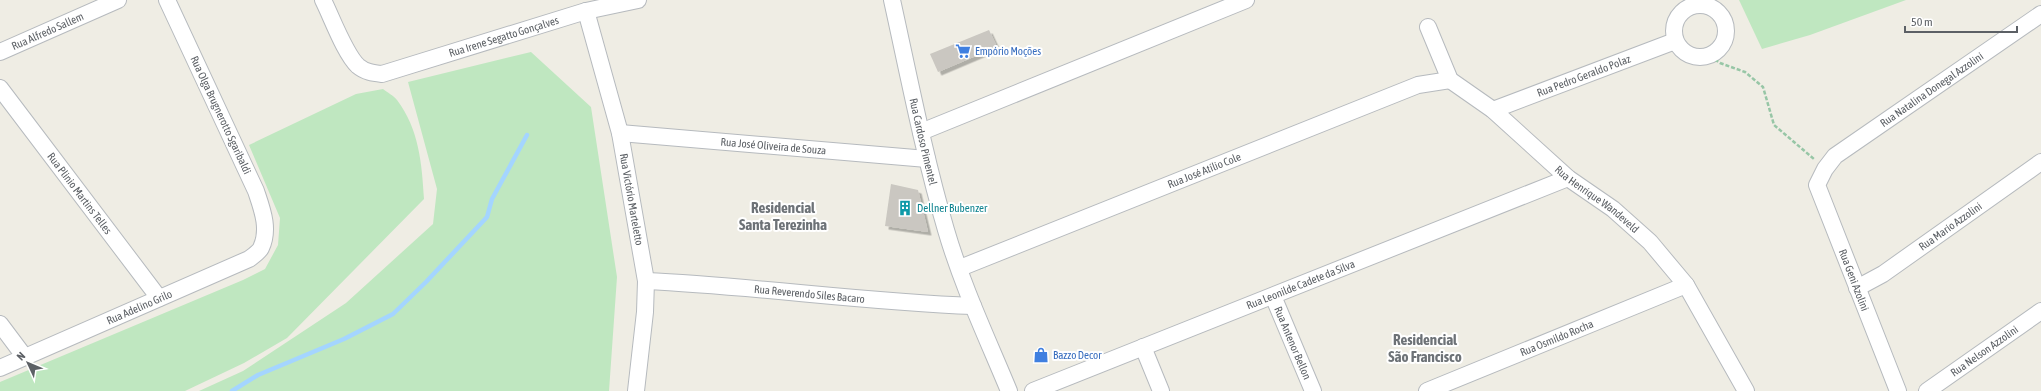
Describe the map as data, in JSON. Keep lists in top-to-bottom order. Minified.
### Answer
{"streets":{"street":["Rua Alfredo Sallem","Rua Irene Segatto Gonçalves","Rua Pedro Geraldo Polaz","Rua Natalina Donegal Azzolini","Rua Olga Brugnerotto Sgaribaldi","Rua Cardoso Pimentel","Rua José Oliveira de Souza","Rua José Atílio Cole","Rua Plinio Martins Telles","Rua Victório Marteletto","Rua Henrique Wandeveld","Rua Mario Azzolini","Rua Geni Azolini","Rua Leonilde Cadete da Silva","Rua Reverendo Siles Bacaro","Rua Adelino Grilo","Rua Osmildo Rocha","Rua Antenor Bellon","Rua Nelson Azzolini"]},"crossings":[["Rua Irene Segatto Gonçalves","Rua Victório Marteletto"],["Rua Pedro Geraldo Polaz","Rua Henrique Wandeveld"],["Rua Natalina Donegal Azzolini","Rua Geni Azolini"],["Rua Olga Brugnerotto Sgaribaldi","Rua Adelino Grilo"],["Rua Cardoso Pimentel","Rua José Oliveira de Souza"],["Rua Cardoso Pimentel","Rua José Atílio Cole"],["Rua Cardoso Pimentel","Rua Reverendo Siles Bacaro"],["Rua José Oliveira de Souza","Rua Victório Marteletto"],["Rua José Atílio Cole","Rua Henrique Wandeveld"],["Rua Plinio Martins Telles","Rua Adelino Grilo"],["Rua Victório Marteletto","Rua Reverendo Siles Bacaro"],["Rua Henrique Wandeveld","Rua Leonilde Cadete da Silva"],["Rua Henrique Wandeveld","Rua Osmildo Rocha"],["Rua Mario Azzolini","Rua Geni Azolini"],["Rua Leonilde Cadete da Silva","Rua Antenor Bellon"]],"districts":["Residencial Santa Terezinha","Residencial São Francisco"],"places":{"supermarket":["Empório Moções"],"building":["Dellner Bubenzer"],"shop":["Bazzo Decor"]},"scale_bar":"50 m","north":"top left"}
